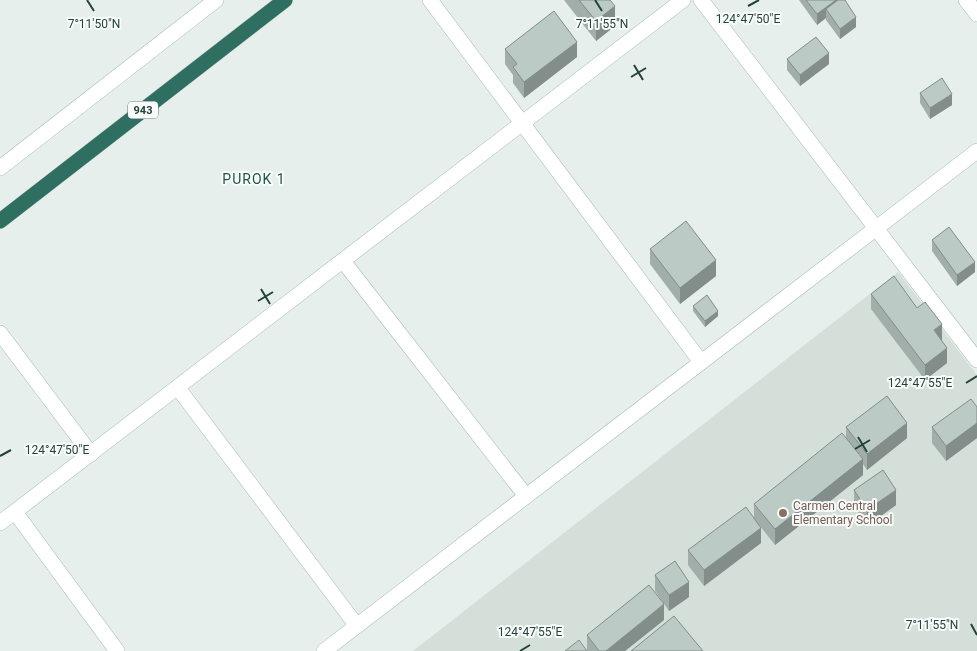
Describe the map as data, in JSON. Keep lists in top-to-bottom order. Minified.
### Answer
{"streets":{"highway":["943"]},"districts":["PUROK 1"],"places":["Carmen Central Elementary School"],"coordinates":["124°47'50\"E","7°11'50\"N","7°11'55\"N","124°47'55\"E"]}
